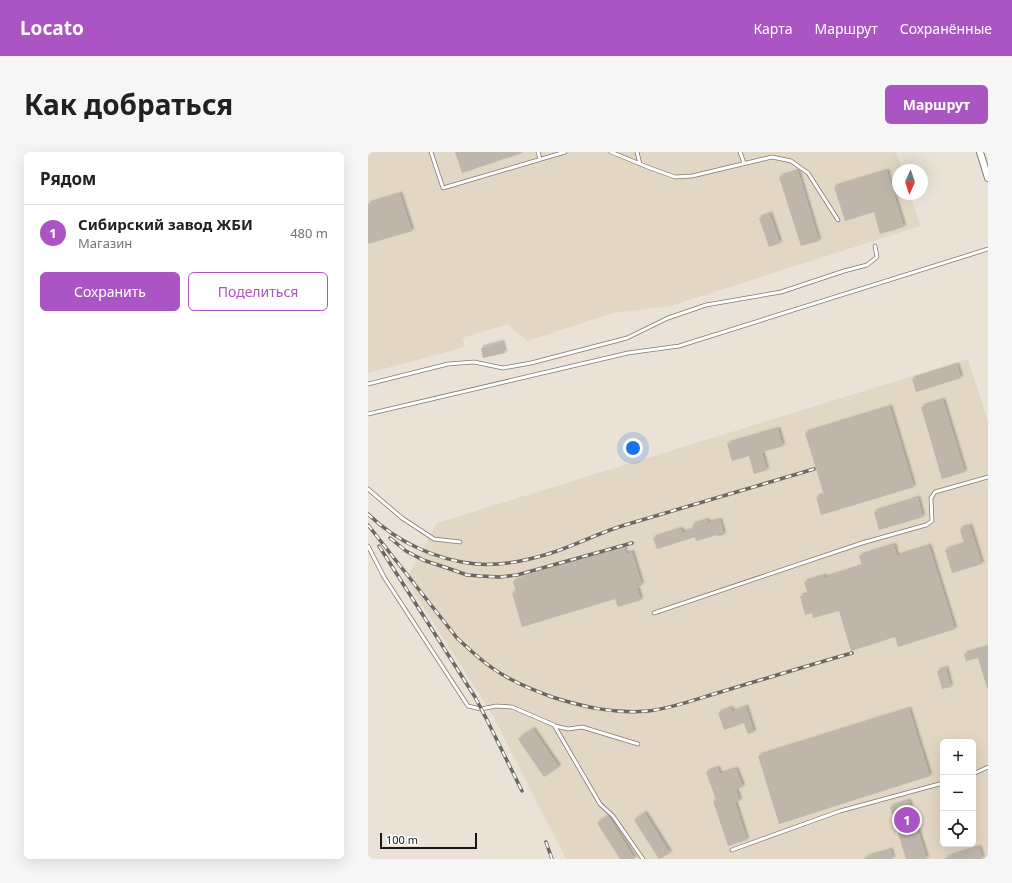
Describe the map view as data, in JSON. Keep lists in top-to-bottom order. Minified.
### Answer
{"scale_bar":"100 m","north":"bottom","page":{"header":"Locato","nav":["Карта","Маршрут","Сохранённые"],"title":"Как добраться","buttons":["Маршрут",["Сохранить","Поделиться"]],"heading":"Рядом","list":[{"mark":"1","name":"Сибирский завод ЖБИ","note":"Магазин","value":"480 m"}],"map_buttons":["+","−"],"pins":"1","scale":"100 m"}}
